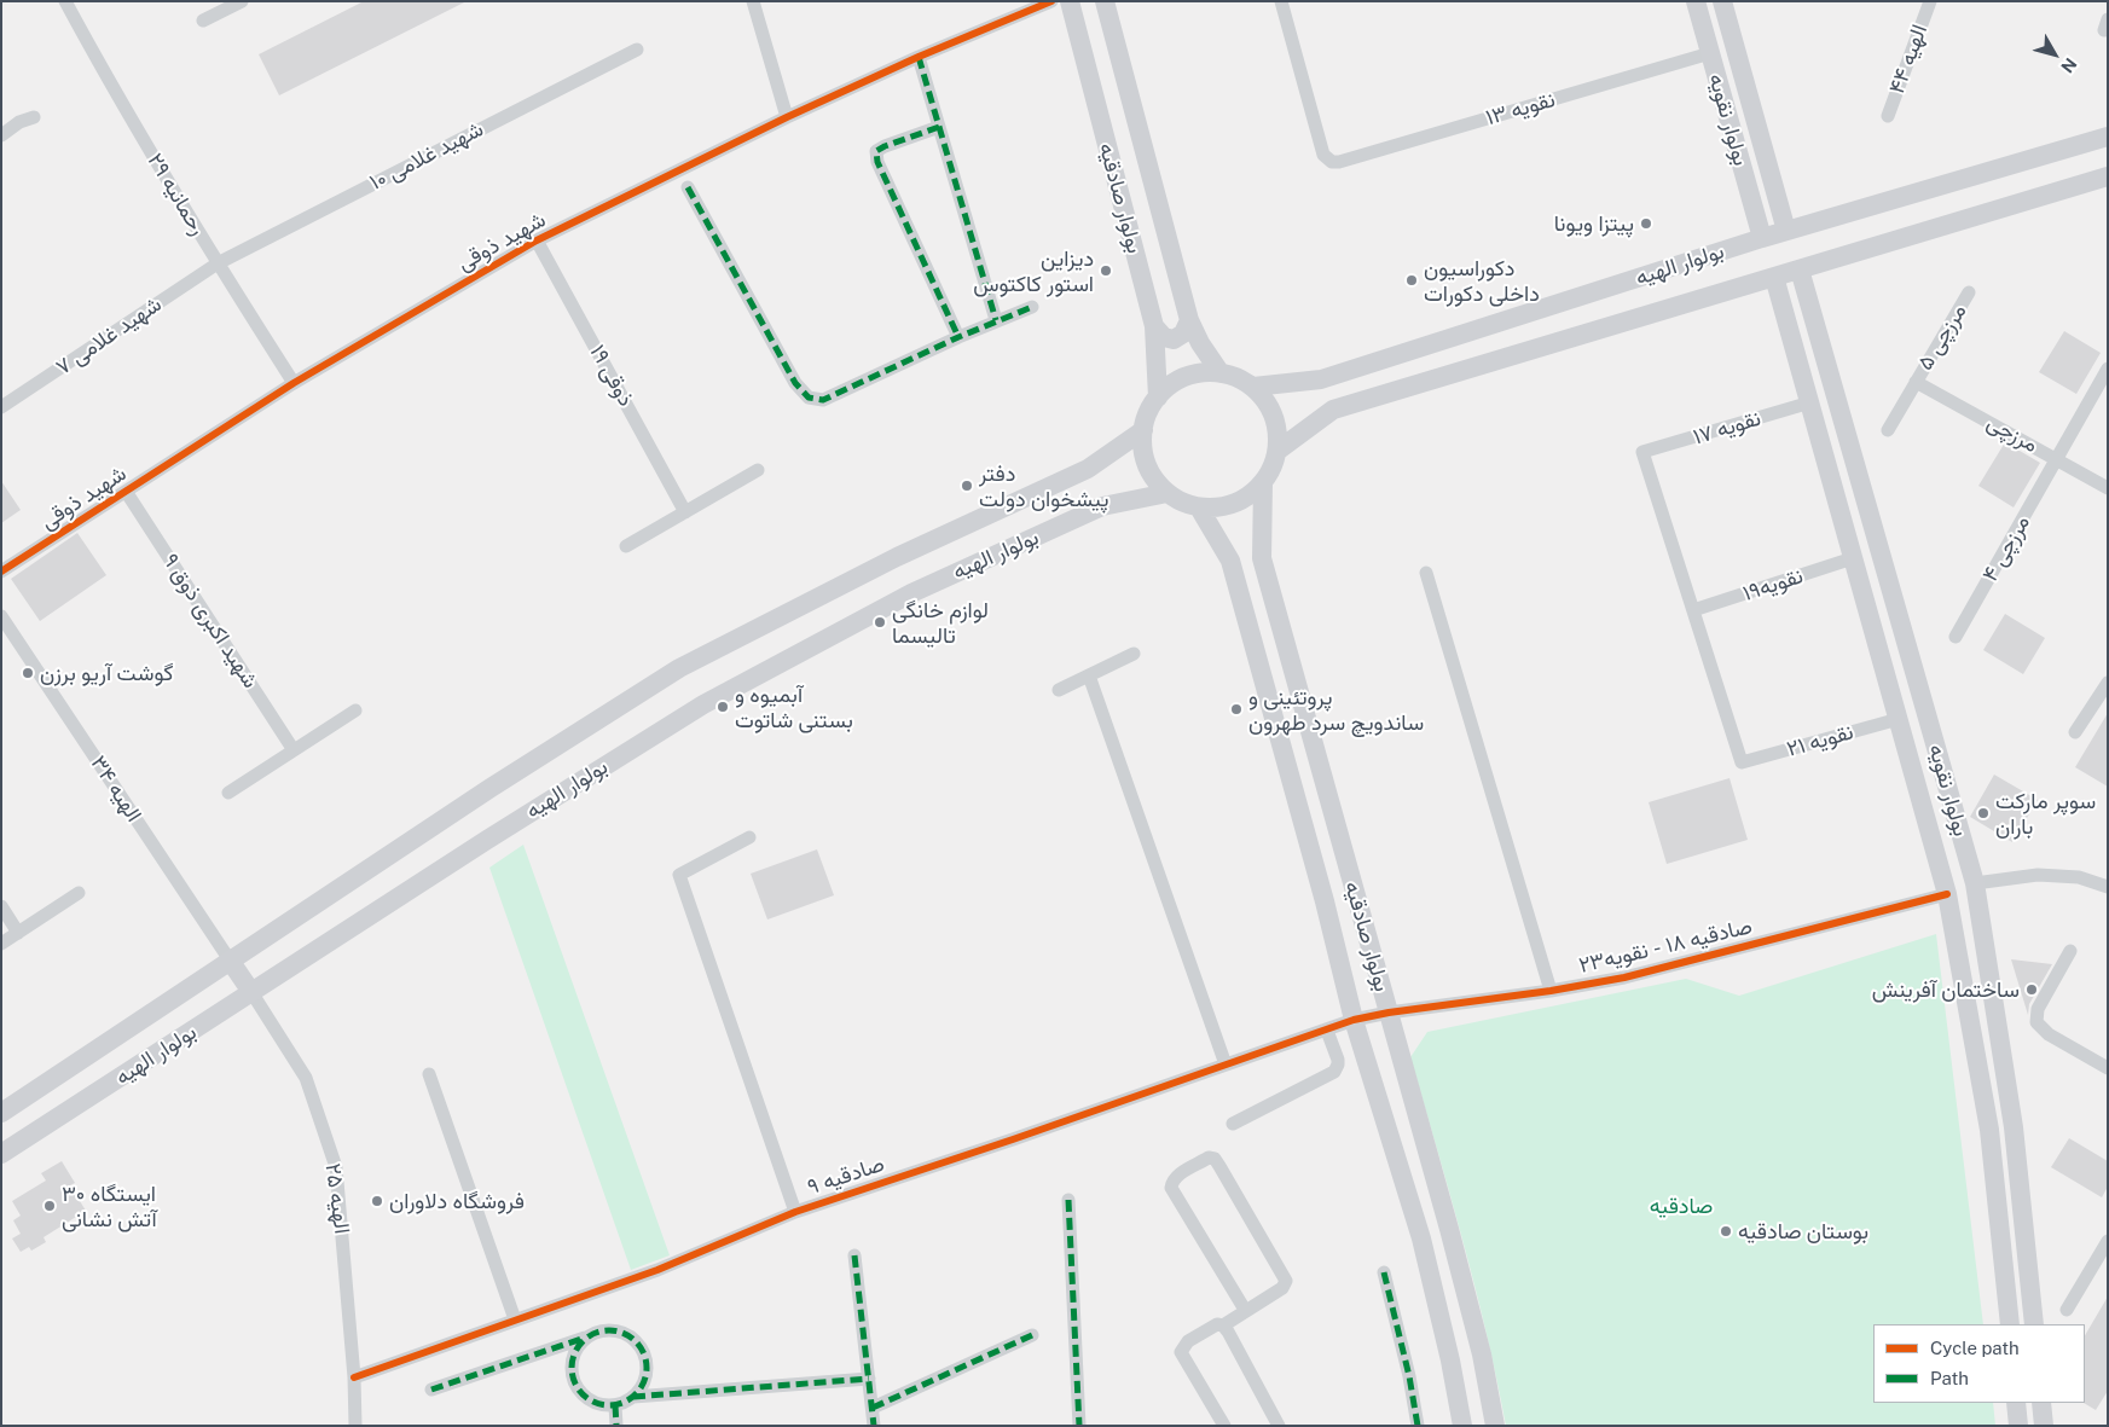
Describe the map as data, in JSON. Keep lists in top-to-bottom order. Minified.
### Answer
{"streets":{"main road":["بولوار نقویه","بولوار صادقیه","بولوار الهیه"],"street":["الهیه ۴۴","نقویه ۱۳","شهید غلامی ۱۰","رحمانیه ۲۹","شهید ذوقی","شهید غلامی ۷","مرزچی ۵","ذوقی ۱۹","نقویه ۱۷","مرزچی","مرزچی ۴","نقویه۱۹","شهید اکبری ذوق ۹","نقویه ۲۱","الهیه ۳۴","صادقیه ۱۸ - نقویه۲۳","صادقیه ۹","الهیه ۲۵"]},"crossings":[["نقویه ۱۳","بولوار نقویه"],["بولوار نقویه","بولوار الهیه"],["بولوار نقویه","نقویه ۱۷"],["بولوار نقویه","نقویه۱۹"],["بولوار نقویه","نقویه ۲۱"],["بولوار نقویه","صادقیه ۱۸ - نقویه۲۳"],["شهید غلامی ۱۰","رحمانیه ۲۹"],["شهید غلامی ۱۰","شهید غلامی ۷"],["رحمانیه ۲۹","شهید ذوقی"],["رحمانیه ۲۹","شهید غلامی ۷"],["بولوار صادقیه","بولوار الهیه"],["بولوار صادقیه","صادقیه ۱۸ - نقویه۲۳"],["بولوار صادقیه","صادقیه ۹"],["شهید ذوقی","ذوقی ۱۹"],["شهید ذوقی","شهید اکبری ذوق ۹"],["بولوار الهیه","الهیه ۳۴"],["بولوار الهیه","الهیه ۲۵"],["مرزچی ۵","مرزچی"],["نقویه ۱۷","نقویه۱۹"],["نقویه ۱۷","نقویه ۲۱"],["مرزچی","مرزچی ۴"],["نقویه۱۹","نقویه ۲۱"],["صادقیه ۱۸ - نقویه۲۳","صادقیه ۹"],["صادقیه ۹","الهیه ۲۵"]],"parks":["صادقیه"],"places":["پیتزا ویونا","دیزاین استور کاکتوس","دکوراسیون داخلی دکورات","دفتر پیشخوان دولت","لوازم خانگی تالیسما","گوشت آریو برزن","آبمیوه و بستنی شاتوت","پروتئینی و ساندویچ سرد طهرون","سوپر مارکت باران","ساختمان آفرینش","فروشگاه دلاوران","ایستگاه ۳۰ آتش نشانی","بوستان صادقیه"],"legend":["Cycle path","Path"],"north":"bottom right"}
